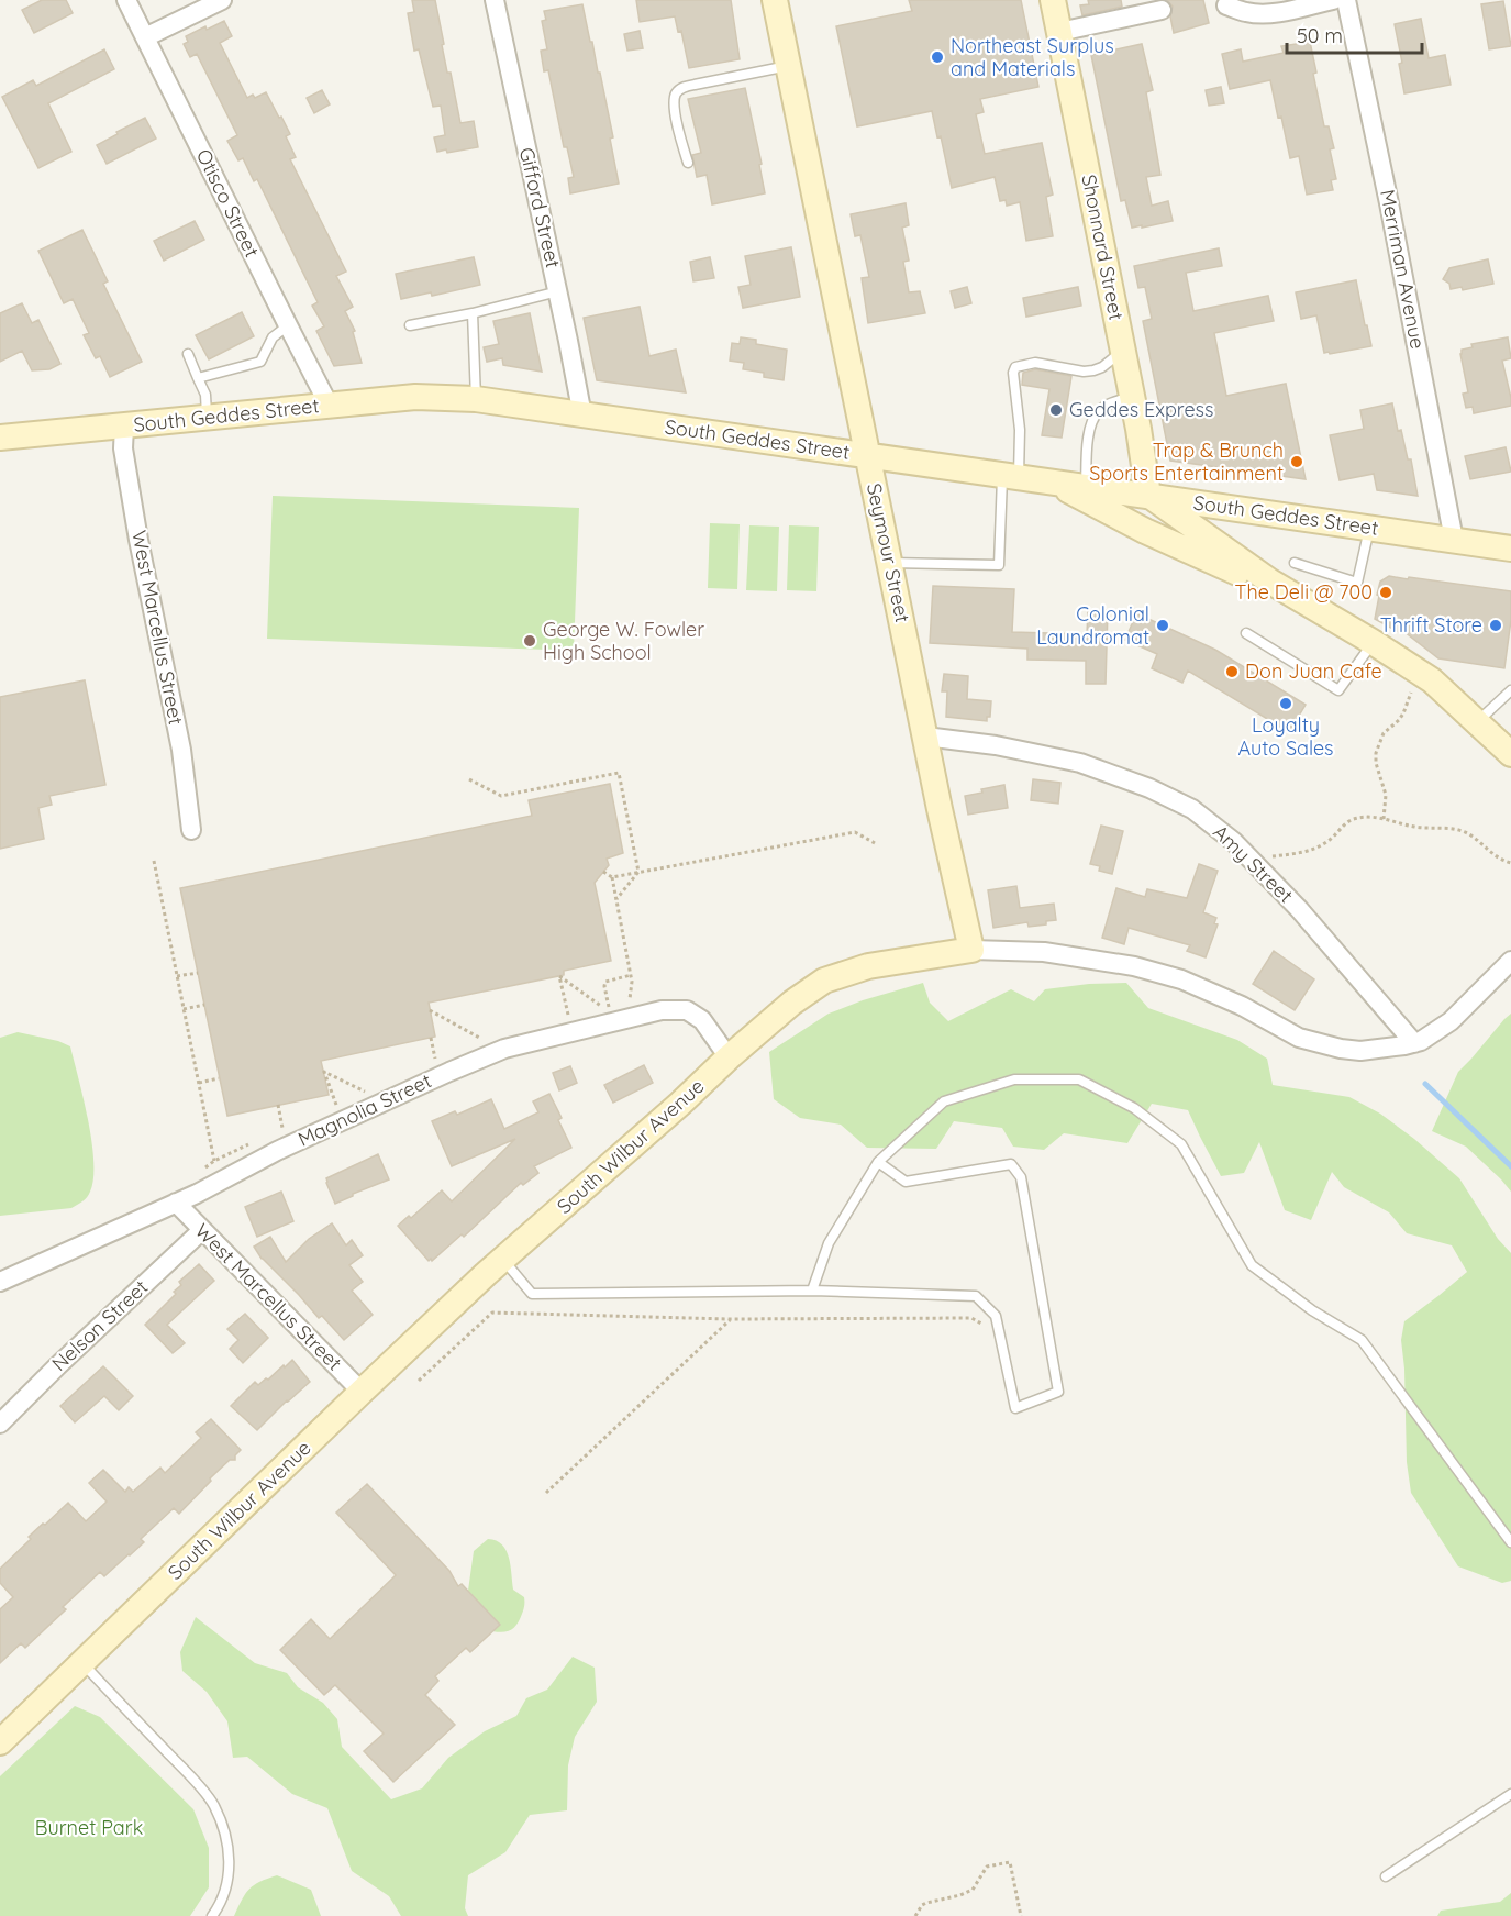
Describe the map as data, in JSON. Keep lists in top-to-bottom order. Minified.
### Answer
{"streets":{"street":["Otisco Street","Gifford Street","Shonnard Street","Merriman Avenue","South Geddes Street","Seymour Street","West Marcellus Street","Amy Street","Magnolia Street","South Wilbur Avenue","Nelson Street"]},"crossings":[["Otisco Street","South Geddes Street"],["Gifford Street","South Geddes Street"],["Shonnard Street","South Geddes Street"],["Merriman Avenue","South Geddes Street"],["South Geddes Street","Seymour Street"],["South Geddes Street","West Marcellus Street"],["Seymour Street","Amy Street"],["Seymour Street","South Wilbur Avenue"],["West Marcellus Street","Magnolia Street"],["West Marcellus Street","South Wilbur Avenue"],["West Marcellus Street","Nelson Street"],["Amy Street","South Wilbur Avenue"],["Magnolia Street","South Wilbur Avenue"]],"parks":["Burnet Park"],"places":["Northeast Surplus and Materials","Geddes Express","Trap & Brunch Sports Entertainment","The Deli @ 700","Colonial Laundromat","Thrift Store","George W. Fowler High School","Don Juan Cafe","Loyalty Auto Sales"],"scale_bar":"50 m"}
